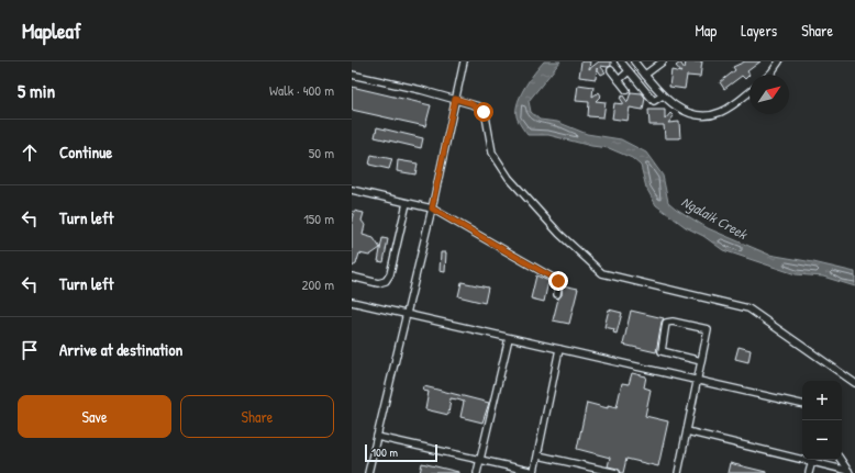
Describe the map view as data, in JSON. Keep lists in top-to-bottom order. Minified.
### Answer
{"water":["Ngalaik Creek"],"scale_bar":"100 m","north":"top right","page":{"header":"Mapleaf","nav":["Map","Layers","Share"],"heading":["5 min","Walk · 400 m"],"list":[["Continue","50 m"],["Turn left","150 m"],["Turn left","200 m"],"Arrive at destination"],"map_buttons":["+","−"],"buttons":["Save","Share"],"scale":"100 m"}}
